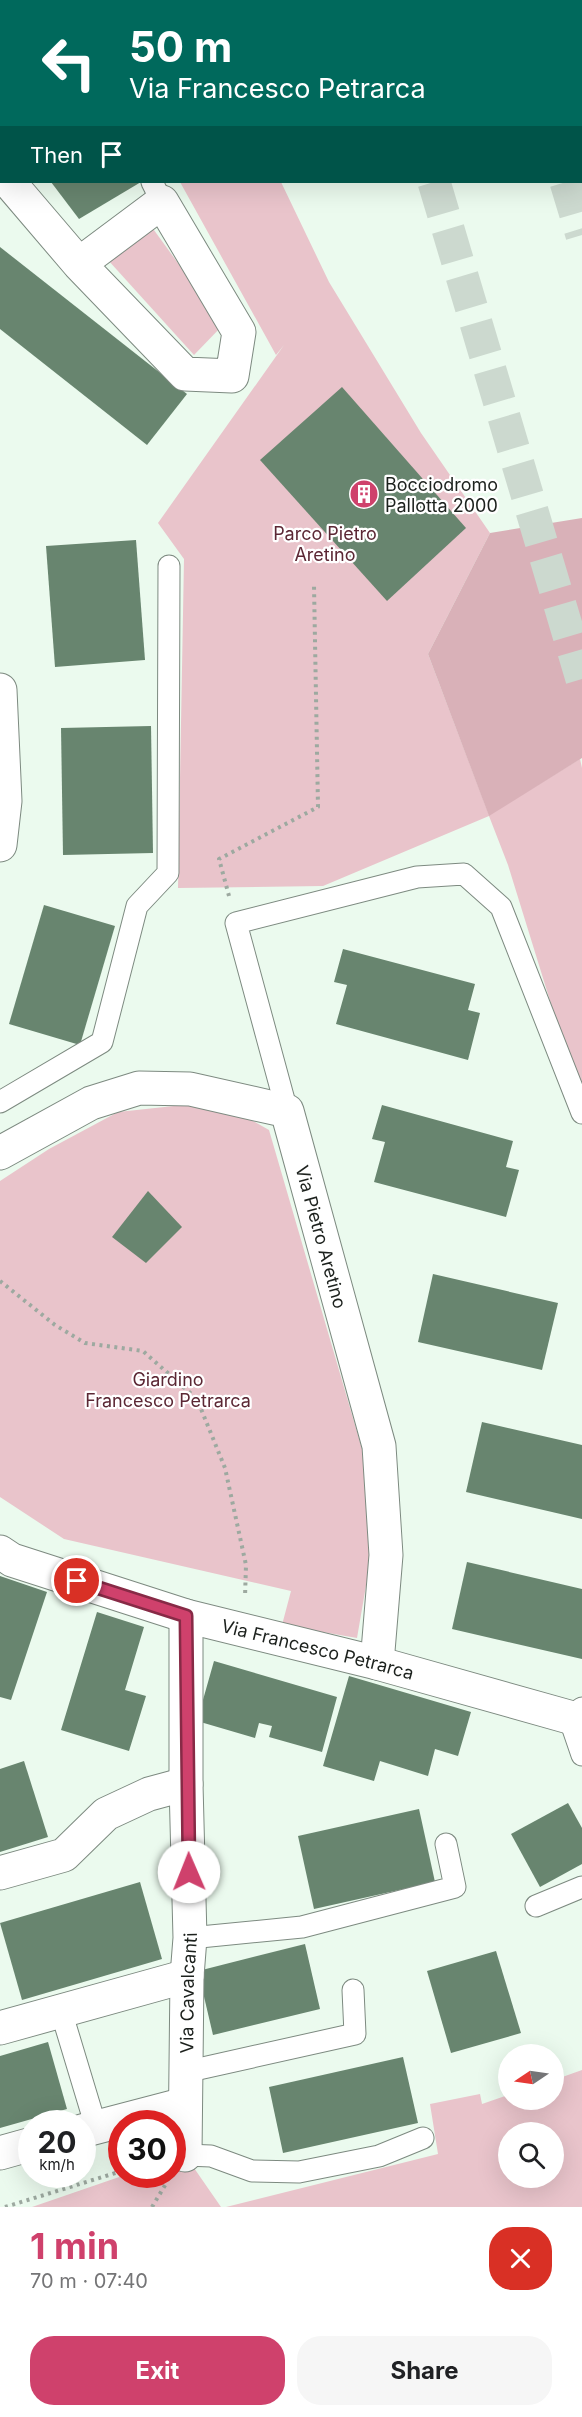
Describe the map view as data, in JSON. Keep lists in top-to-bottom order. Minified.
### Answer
{"streets":{"street":["Via Pietro Aretino","Via Francesco Petrarca","Via Cavalcanti"]},"crossings":[["Via Pietro Aretino","Via Francesco Petrarca"],["Via Francesco Petrarca","Via Cavalcanti"]],"parks":["Parco Pietro Aretino","Giardino Francesco Petrarca"],"places":{"building":["Bocciodromo Pallotta 2000"]},"north":"left","page":{"turn":["50 m","Via Francesco Petrarca"],"then":"Then","speed":"20 km/h","limit":"30","heading":["1 min","70 m · 07:40"],"buttons":["Exit","Share"]}}
